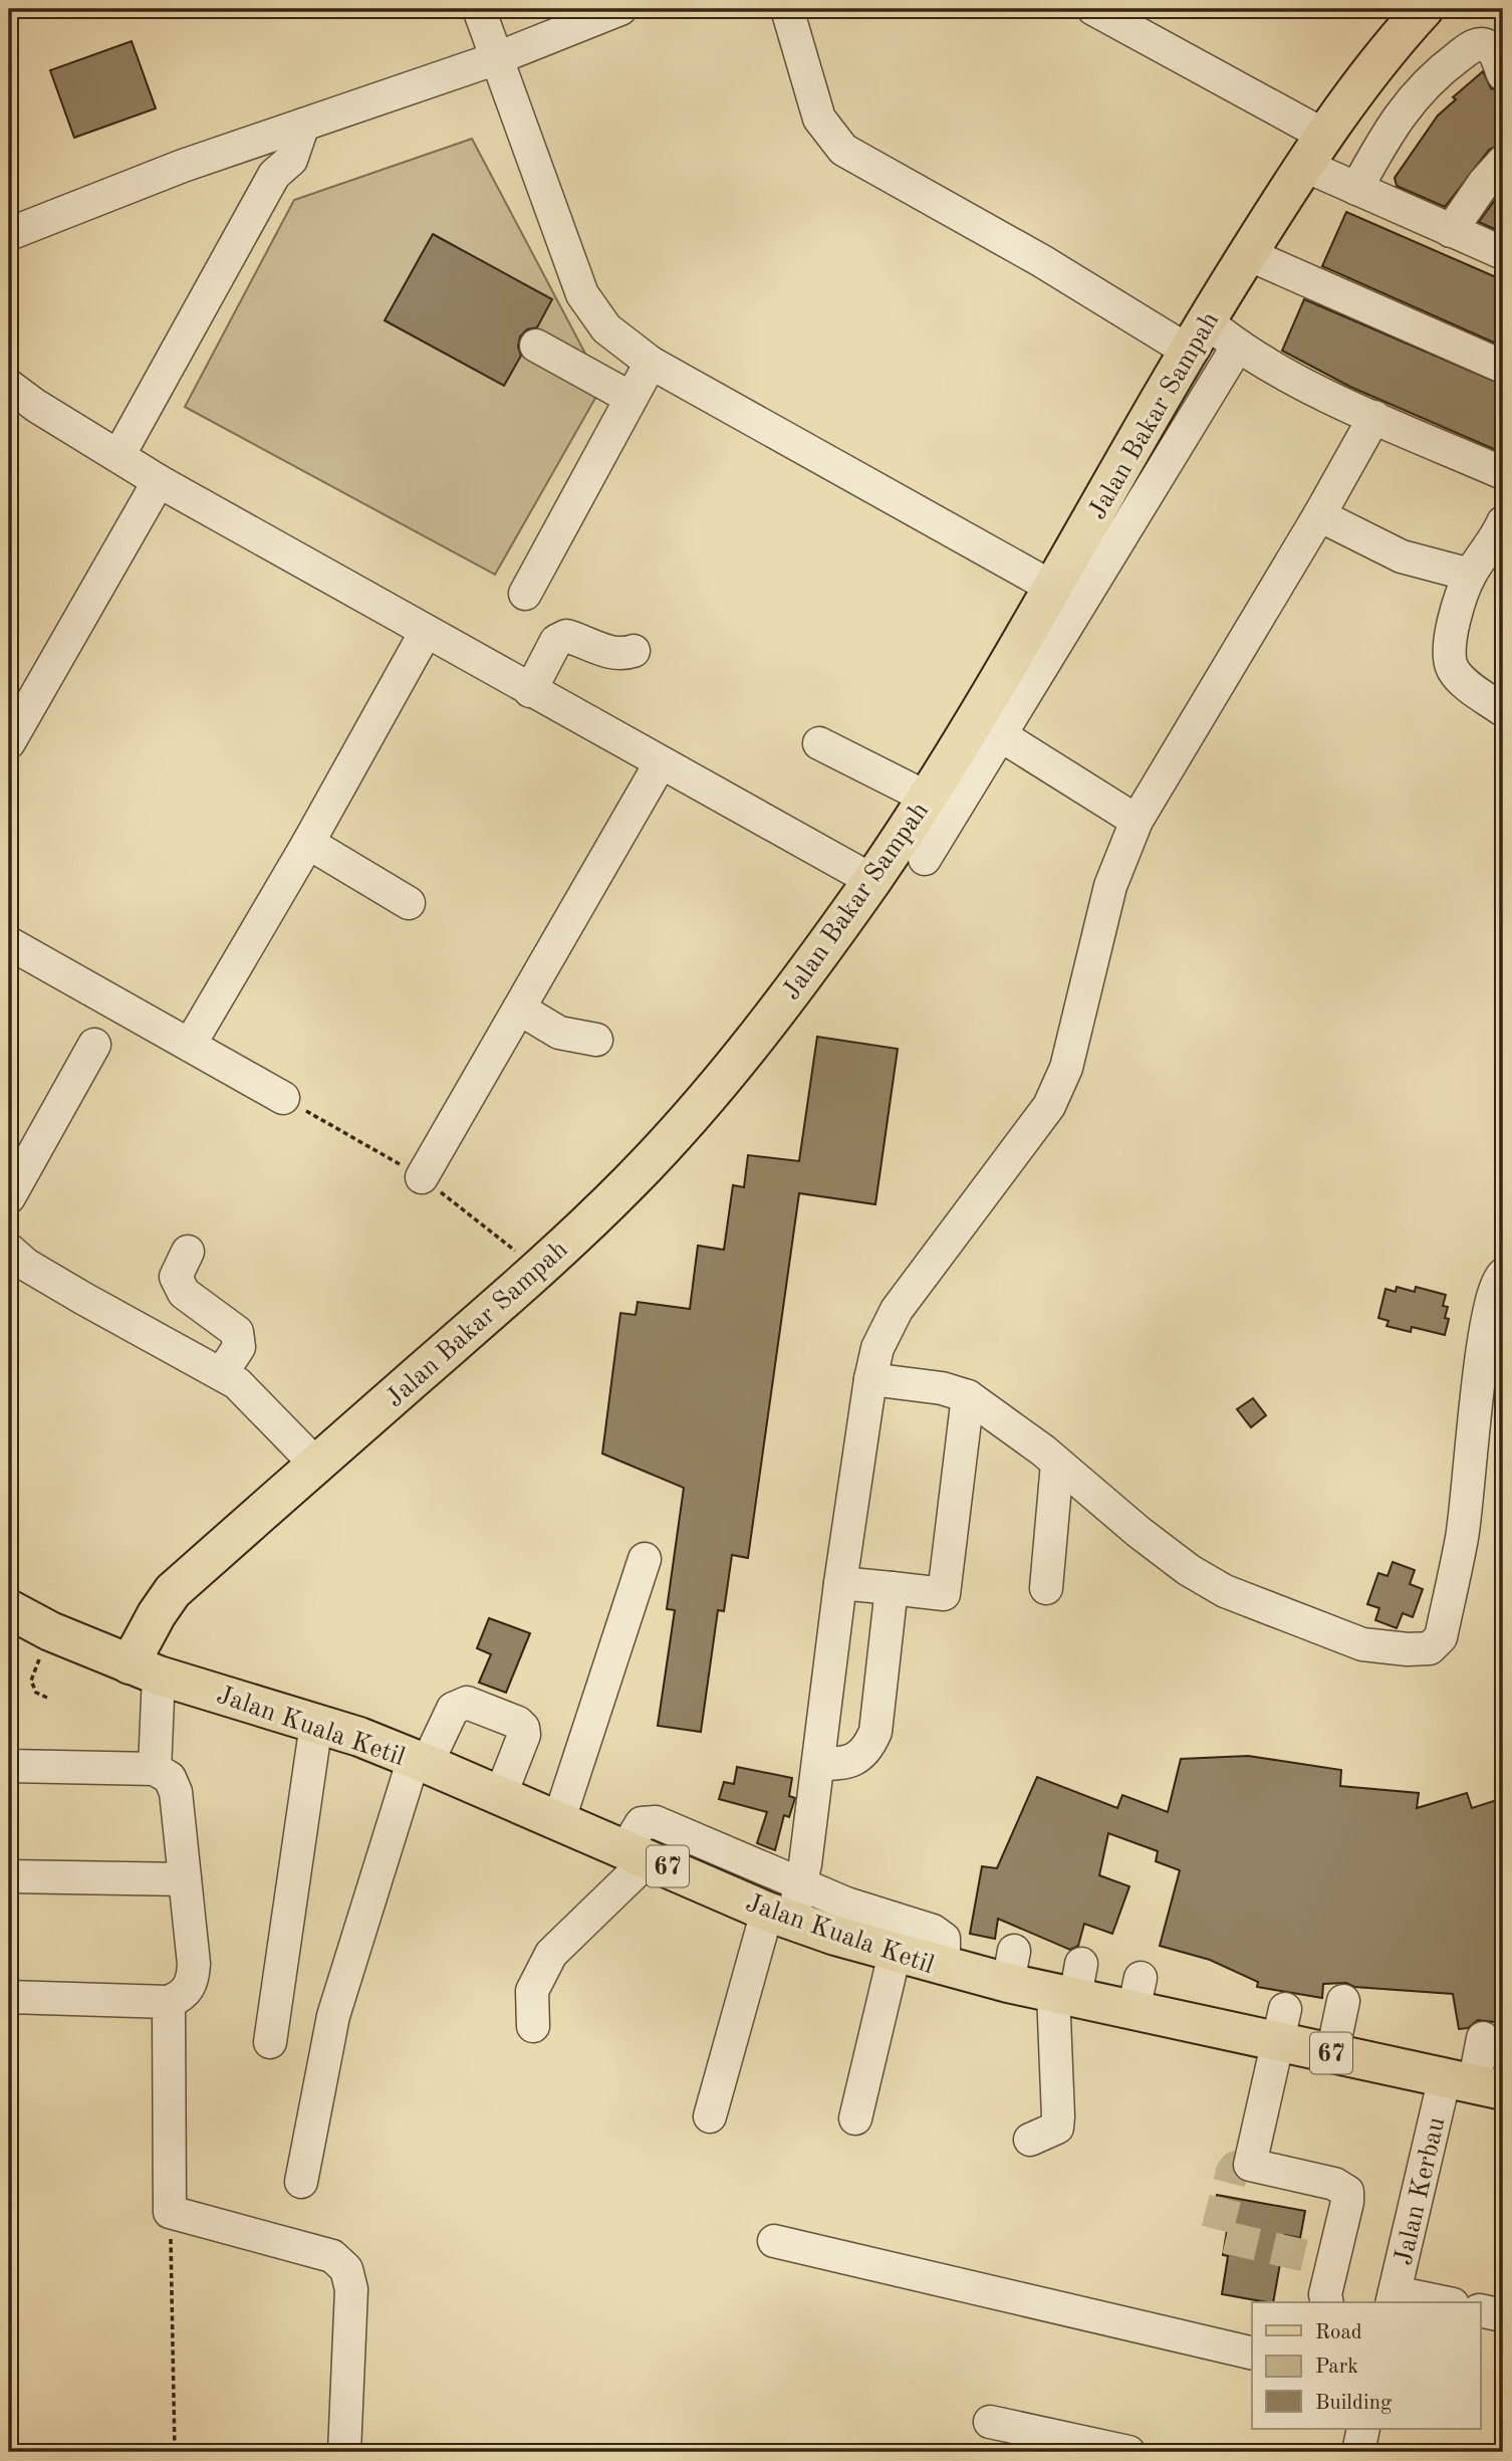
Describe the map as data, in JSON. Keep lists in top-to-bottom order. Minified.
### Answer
{"streets":{"main road":["Jalan Bakar Sampah","Jalan Kuala Ketil","67"],"street":["Jalan Kerbau"]},"crossings":[["Jalan Bakar Sampah","Jalan Kuala Ketil"],["Jalan Kuala Ketil","Jalan Kerbau"]],"legend":["Road","Park","Building"]}
